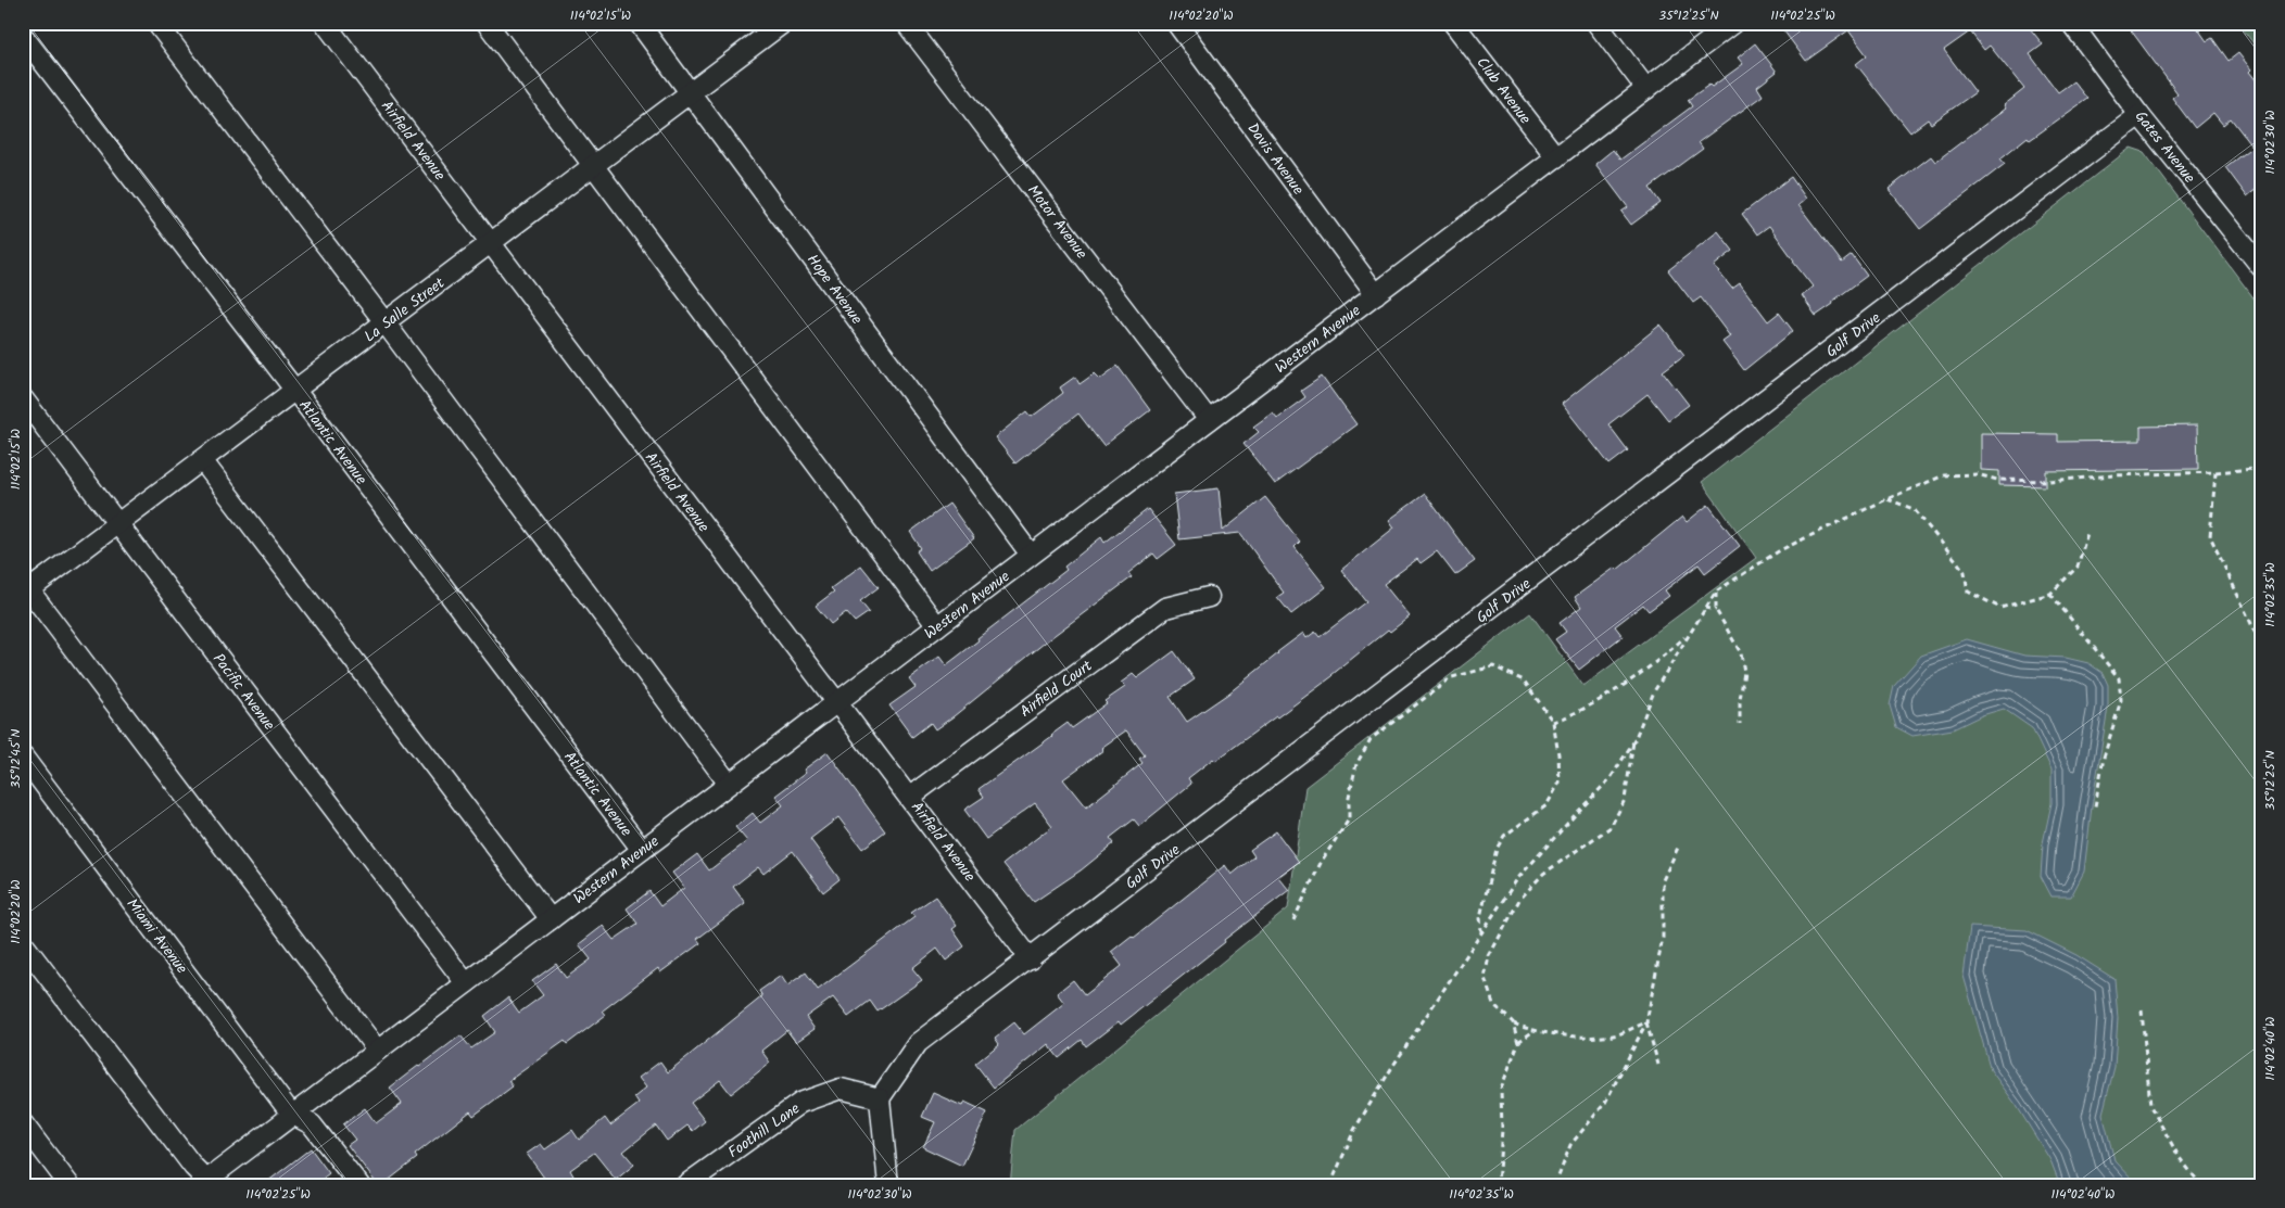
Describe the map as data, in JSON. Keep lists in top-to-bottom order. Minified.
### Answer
{"streets":{"street":["Club Avenue","Airfield Avenue","Gates Avenue","Davis Avenue","Motor Avenue","Hope Avenue","La Salle Street","Golf Drive","Western Avenue","Atlantic Avenue","Airfield Court","Pacific Avenue","Miami Avenue","Foothill Lane"]},"crossings":[["Club Avenue","Western Avenue"],["Airfield Avenue","La Salle Street"],["Airfield Avenue","Golf Drive"],["Airfield Avenue","Western Avenue"],["Airfield Avenue","Airfield Court"],["Gates Avenue","Golf Drive"],["Davis Avenue","Western Avenue"],["Motor Avenue","Western Avenue"],["Hope Avenue","La Salle Street"],["Hope Avenue","Western Avenue"],["La Salle Street","Atlantic Avenue"],["La Salle Street","Pacific Avenue"],["Golf Drive","Foothill Lane"],["Western Avenue","Atlantic Avenue"],["Western Avenue","Pacific Avenue"],["Western Avenue","Miami Avenue"]],"coordinates":["114°02'15\"W","114°02'20\"W","35°12'25\"N","114°02'25\"W","114°02'30\"W","114°02'35\"W","35°12'45\"N","114°02'40\"W"]}
